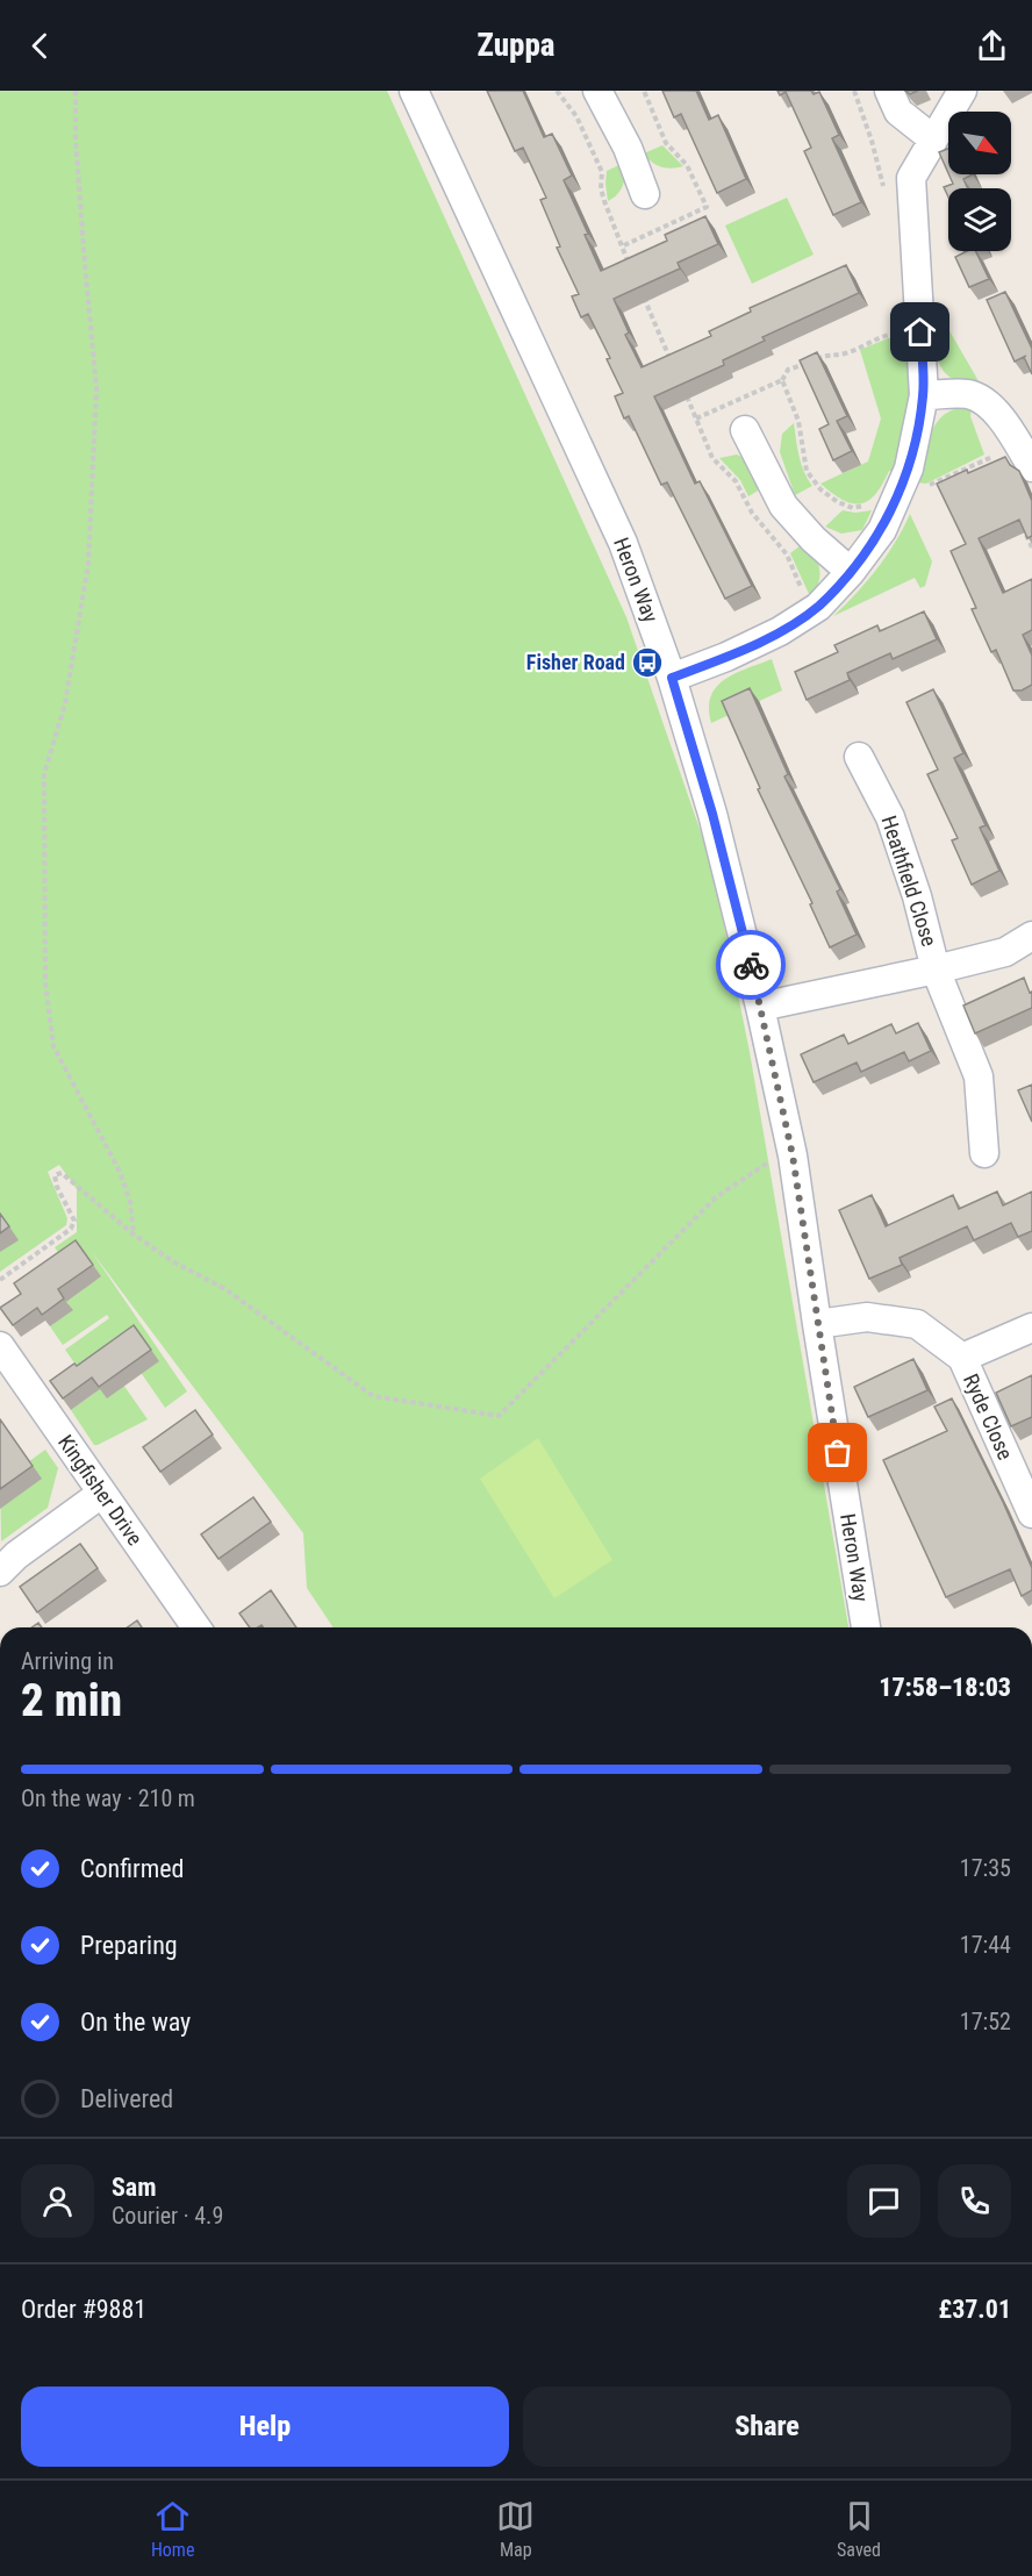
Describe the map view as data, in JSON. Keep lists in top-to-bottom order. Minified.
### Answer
{"streets":{"street":["Heron Way","Heathfield Close","Ryde Close","Kingfisher Drive"]},"crossings":[["Heron Way","Heathfield Close"],["Heron Way","Ryde Close"]],"places":{"bus stop":["Fisher Road"]},"north":"bottom right","page":{"header":"Zuppa","heading":["2 min","Arriving in","17:58–18:03"],"panel":["Sam","Courier · 4.9","Order #9881","£37.01"],"bar":"On the way · 210 m","list":[["Confirmed","17:35"],["Preparing","17:44"],["On the way","17:52"],"Delivered"],"buttons":["Help","Share"],"tabs":["Home","Map","Saved"]}}
